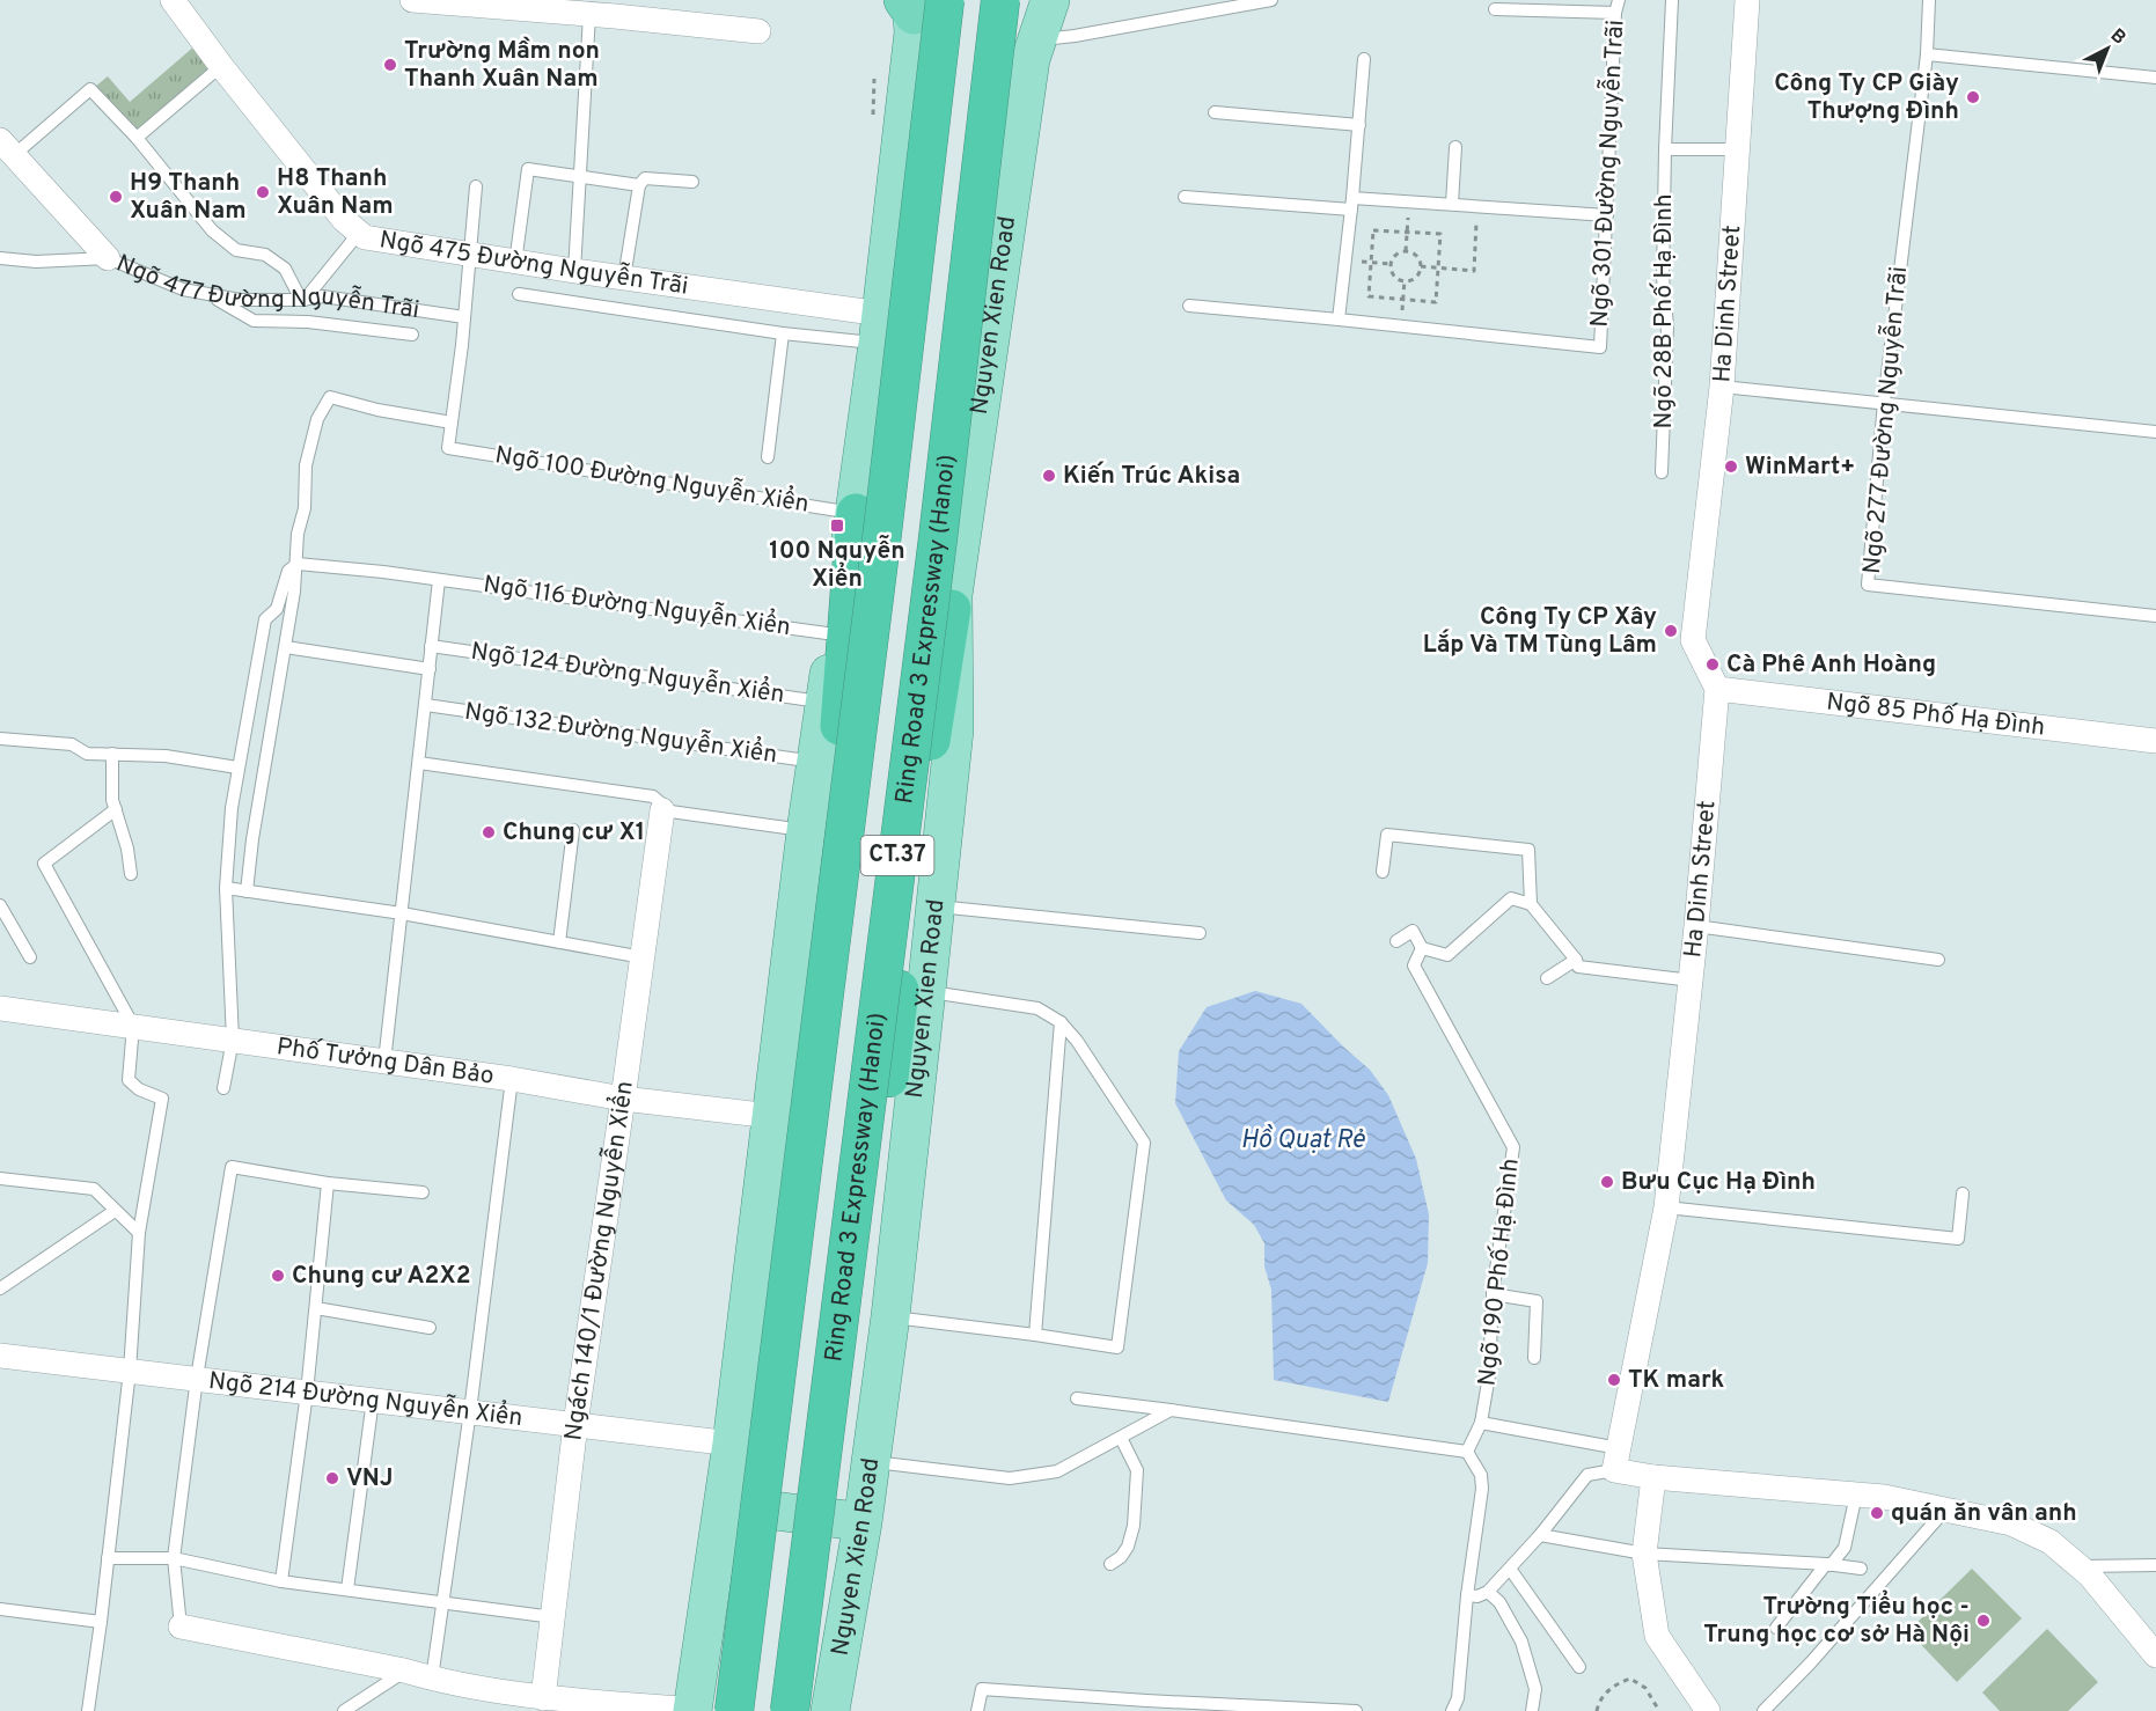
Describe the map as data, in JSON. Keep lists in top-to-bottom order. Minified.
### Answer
{"streets":{"highway":["Ring Road 3 Expressway (Hanoi)","CT.37"],"main road":["Nguyen Xien Road"],"street":["Ngõ 475 Đường Nguyễn Trãi","Ngõ 477 Đường Nguyễn Trãi","Ha Dinh Street","Ngõ 85 Phố Hạ Đình","Phố Tưởng Dân Bảo","Ngách 140/1 Đường Nguyễn Xiển","Ngõ 214 Đường Nguyễn Xiển"],"lane":["Ngõ 301 Đường Nguyễn Trãi","Ngõ 28B Phố Hạ Đình","Ngõ 277 Đường Nguyễn Trãi","Ngõ 100 Đường Nguyễn Xiển","Ngõ 116 Đường Nguyễn Xiển","Ngõ 124 Đường Nguyễn Xiển","Ngõ 132 Đường Nguyễn Xiển","Ngõ 190 Phố Hạ Đình"]},"crossings":[["Ha Dinh Street","Ngõ 85 Phố Hạ Đình"],["Phố Tưởng Dân Bảo","Ngách 140/1 Đường Nguyễn Xiển"],["Ngách 140/1 Đường Nguyễn Xiển","Ngõ 214 Đường Nguyễn Xiển"]],"water":["Hồ Quạt Rẻ"],"places":{"other":["Trường Mầm non Thanh Xuân Nam","Công Ty CP Giày Thượng Đình","H8 Thanh Xuân Nam","H9 Thanh Xuân Nam","WinMart+","Kiến Trúc Akisa","Công Ty CP Xây Lắp Và TM Tùng Lâm","Cà Phê Anh Hoàng","Chung cư X1","Bưu Cục Hạ Đình","Chung cư A2X2","TK mark","VNJ","quán ăn vân anh","Trường Tiểu học - Trung học cơ sở Hà Nội"],"transit":["100 Nguyễn Xiển"]},"north":"top right"}
